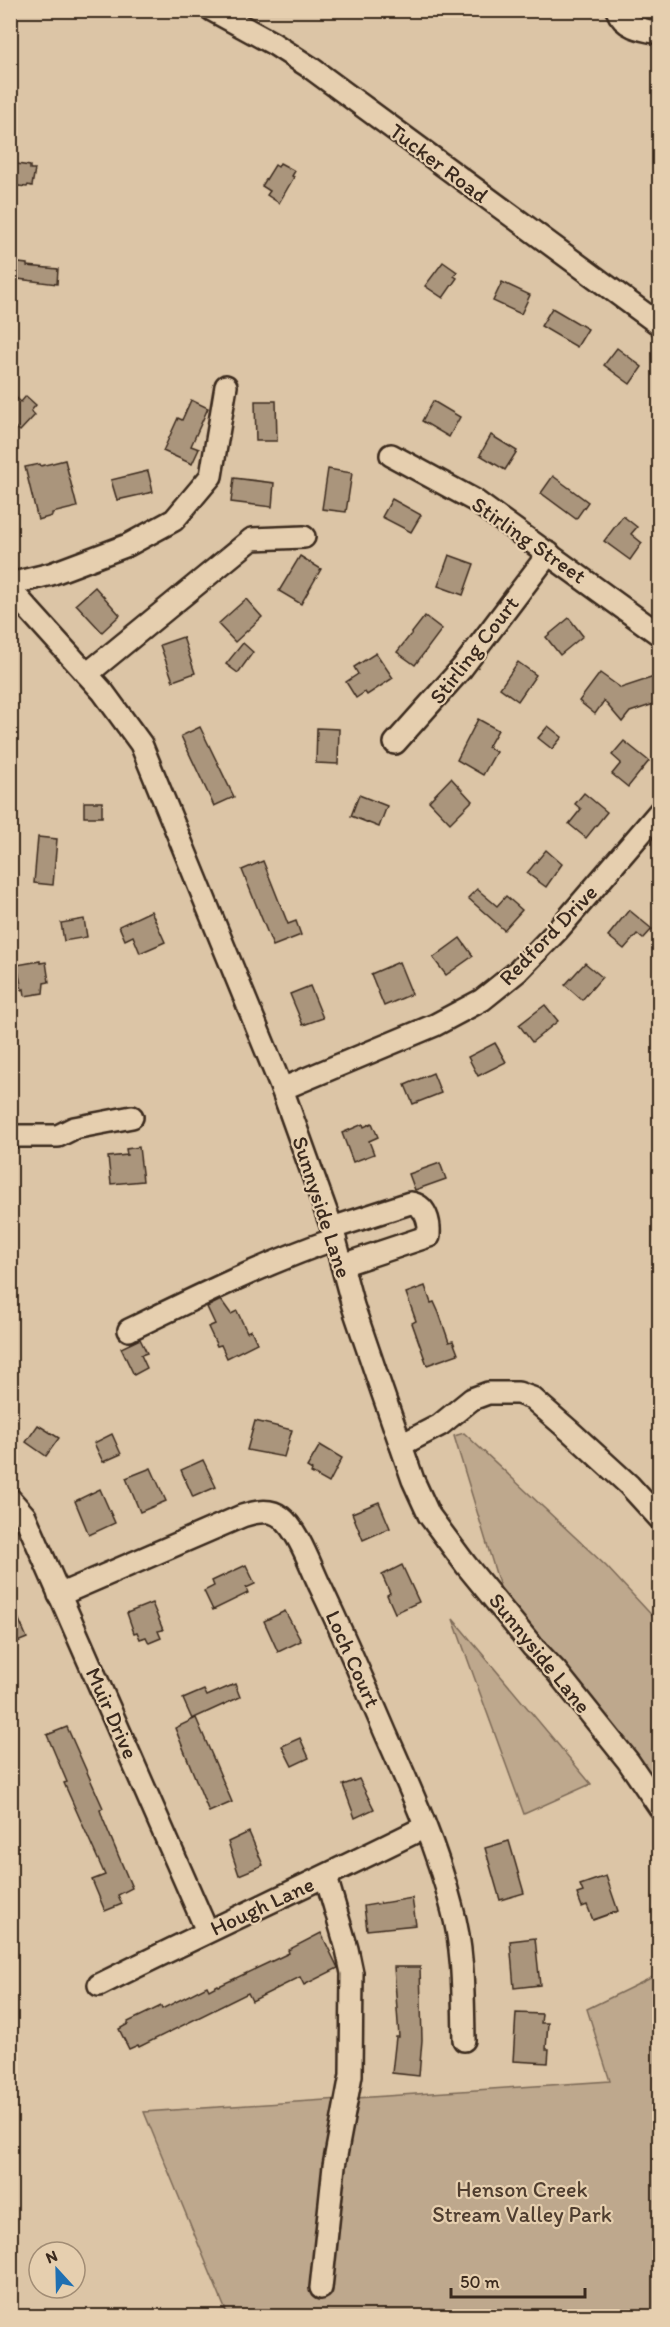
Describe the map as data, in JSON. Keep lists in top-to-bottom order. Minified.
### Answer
{"streets":{"street":["Tucker Road","Stirling Street","Stirling Court","Redford Drive","Sunnyside Lane","Loch Court","Muir Drive","Hough Lane"]},"crossings":[["Stirling Street","Stirling Court"],["Redford Drive","Sunnyside Lane"],["Loch Court","Muir Drive"],["Loch Court","Hough Lane"],["Muir Drive","Hough Lane"]],"parks":["Henson Creek Stream Valley Park"],"scale_bar":"50 m","north":"top"}
